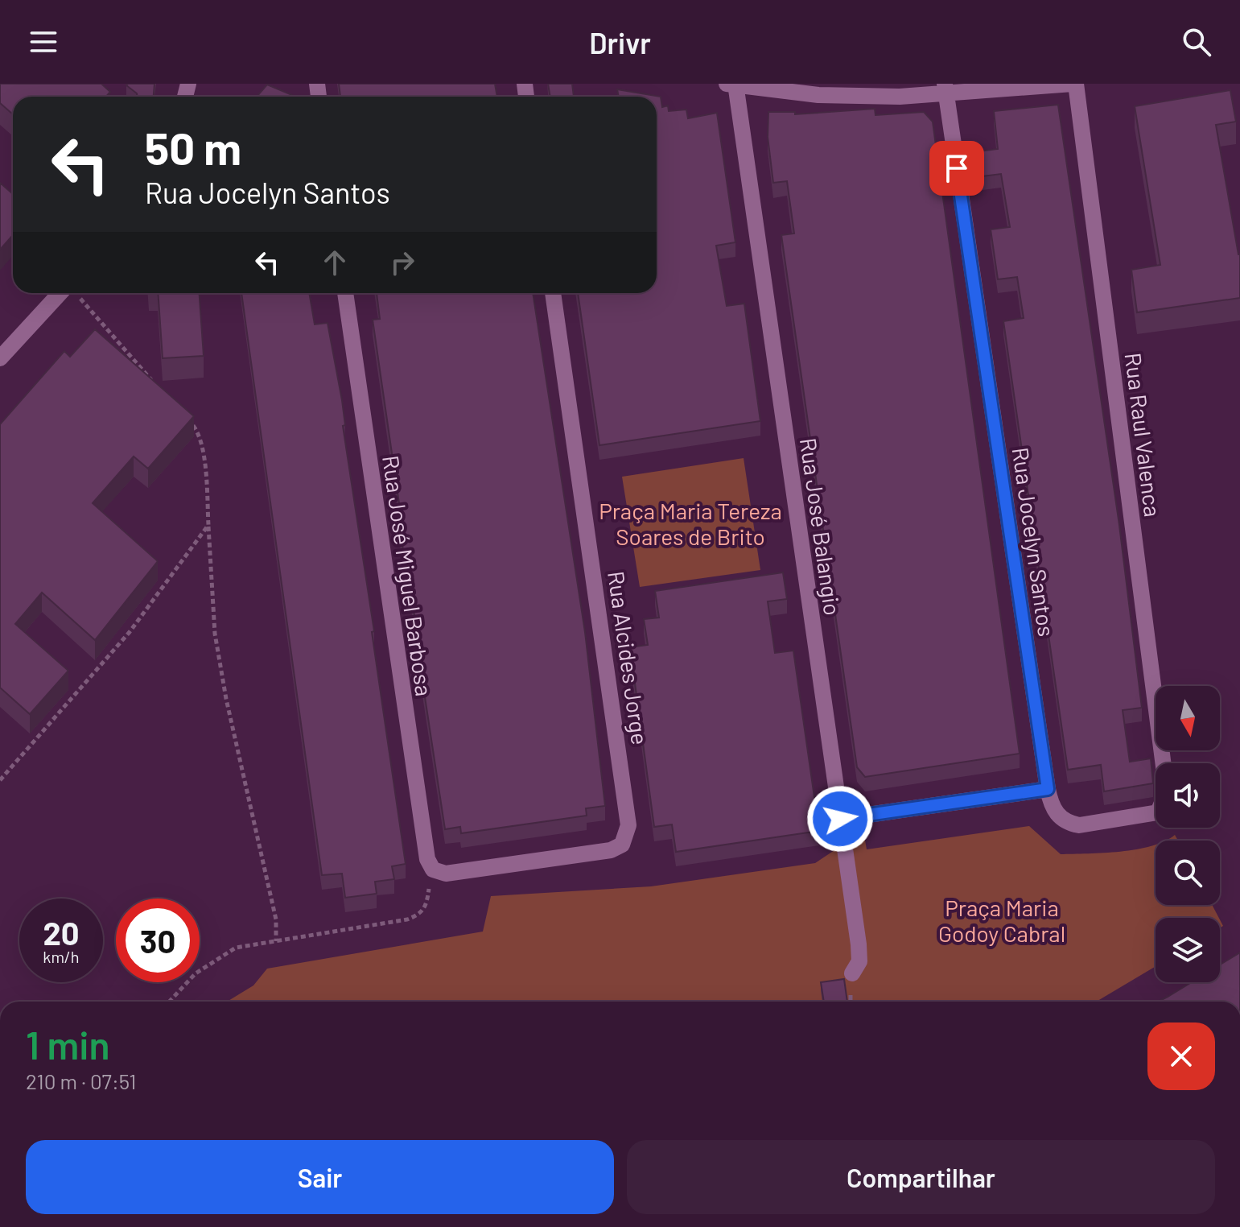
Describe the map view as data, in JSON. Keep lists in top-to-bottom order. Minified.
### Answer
{"streets":{"street":["Rua Raul Valenca","Rua José Balangio","Rua Jocelyn Santos","Rua José Miguel Barbosa","Rua Alcides Jorge"]},"crossings":[["Rua José Miguel Barbosa","Rua Alcides Jorge"]],"parks":["Praça Maria Tereza Soares de Brito","Praça Maria Godoy Cabral"],"north":"bottom","page":{"header":"Drivr","turn":["50 m","Rua Jocelyn Santos"],"speed":"20 km/h","limit":"30","heading":["1 min","210 m · 07:51"],"buttons":["Sair","Compartilhar"]}}
